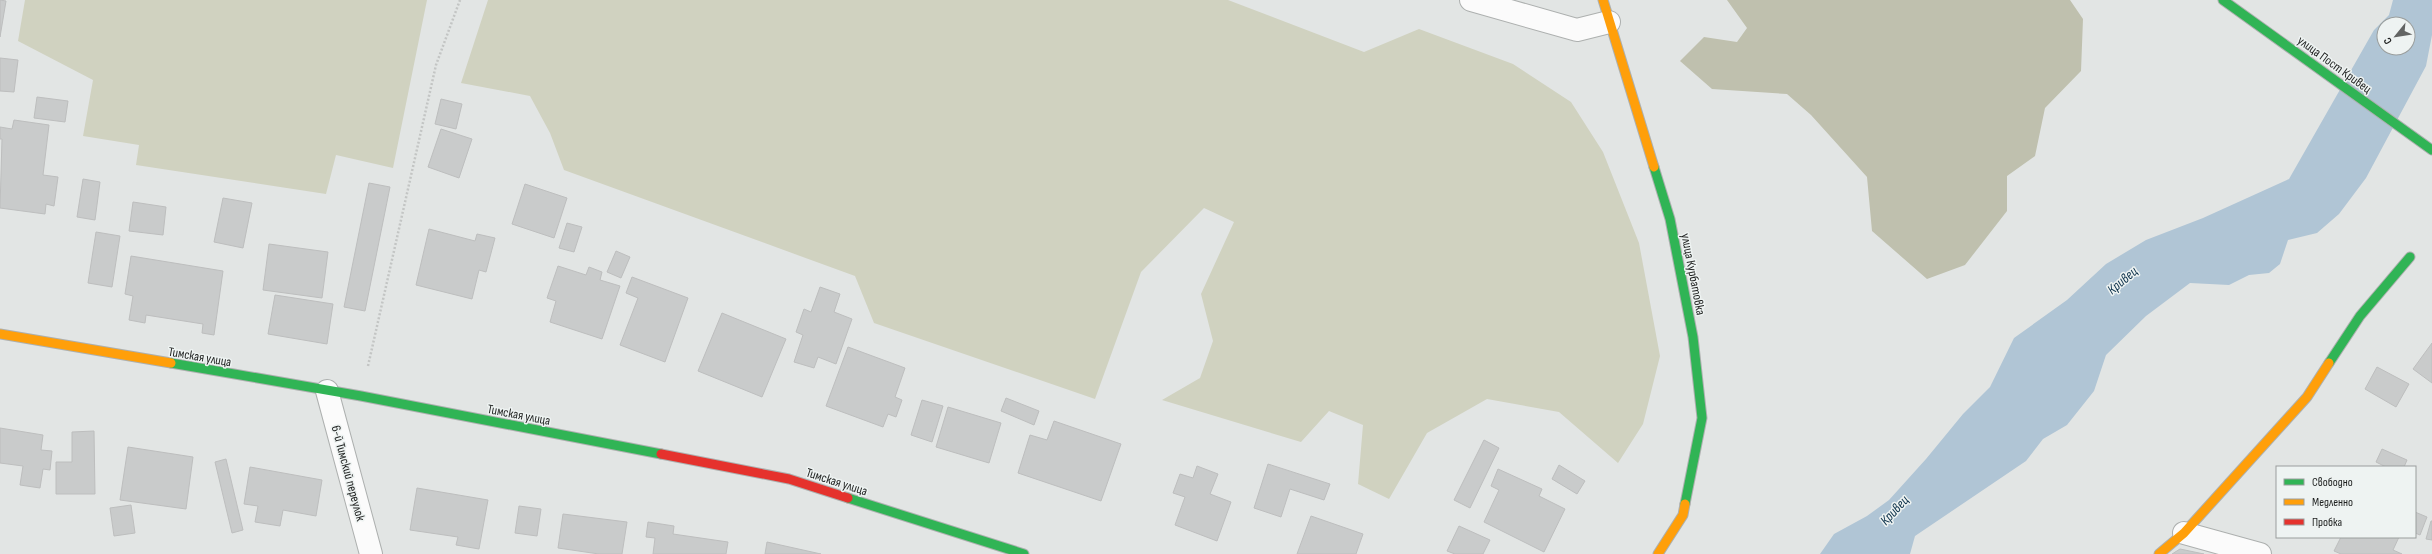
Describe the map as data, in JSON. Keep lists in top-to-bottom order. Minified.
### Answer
{"streets":{"street":["улица Пост Кривец","улица Курбатовка","Тимская улица","6-й Тимский переулок"]},"crossings":[["Тимская улица","6-й Тимский переулок"]],"water":["Кривец"],"legend":["Свободно","Медленно","Пробка"],"north":"bottom left"}
